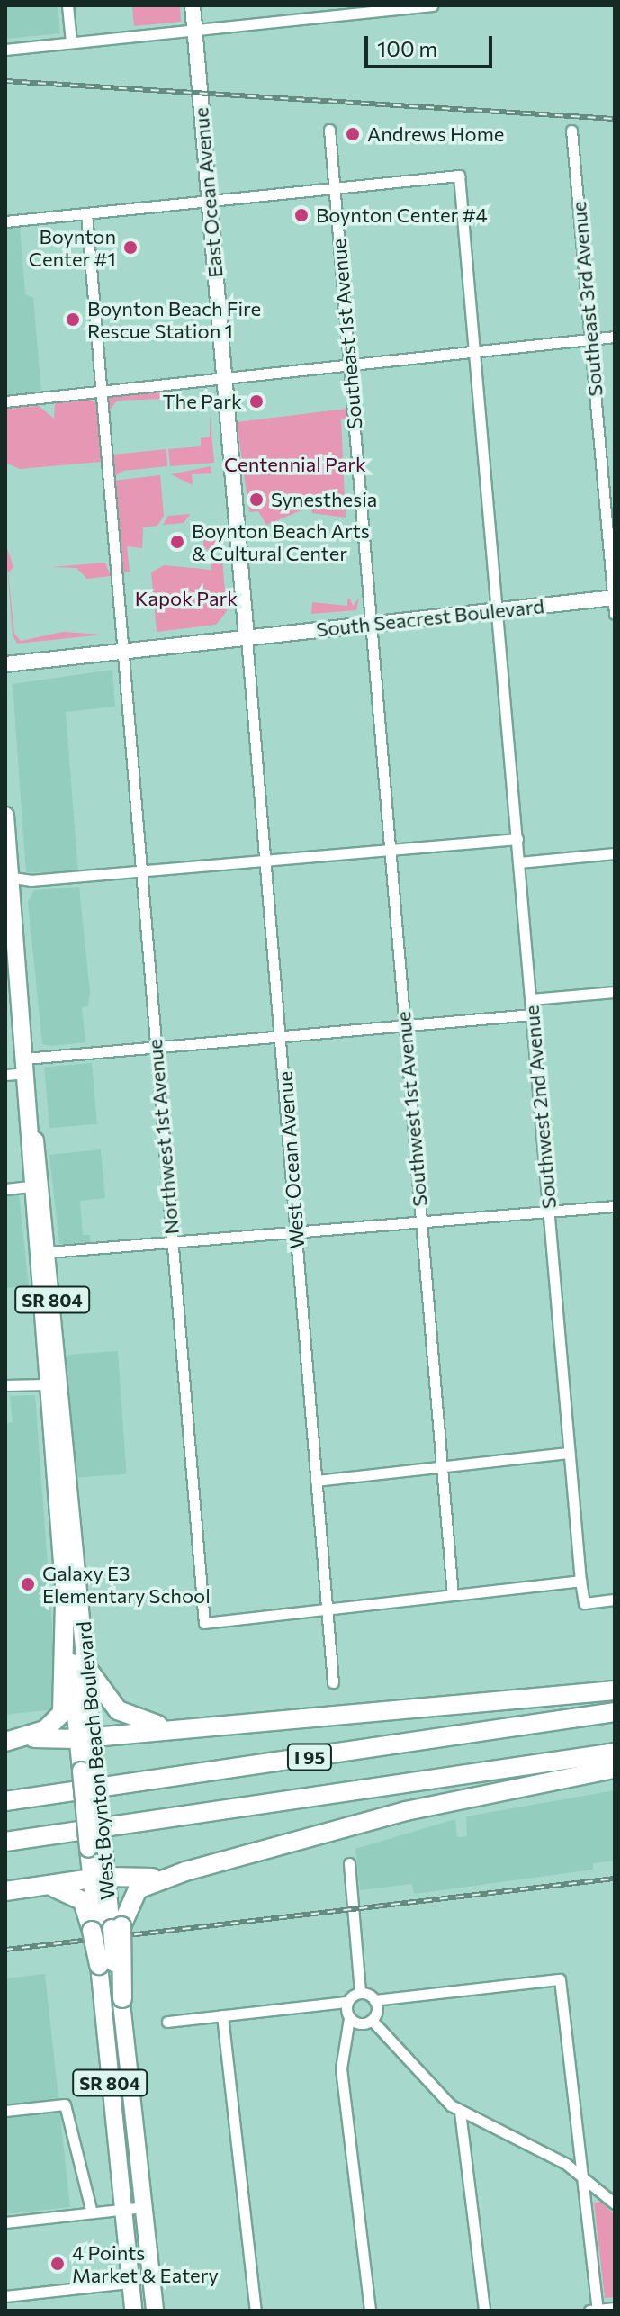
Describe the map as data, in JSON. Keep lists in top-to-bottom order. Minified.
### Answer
{"streets":{"highway":["I 95"],"main road":["SR 804","West Boynton Beach Boulevard"],"street":["East Ocean Avenue","Southeast 3rd Avenue","Southeast 1st Avenue","South Seacrest Boulevard","Southwest 2nd Avenue","Southwest 1st Avenue","Northwest 1st Avenue","West Ocean Avenue"]},"crossings":[["East Ocean Avenue","South Seacrest Boulevard"],["East Ocean Avenue","West Ocean Avenue"],["Southeast 3rd Avenue","South Seacrest Boulevard"],["Southeast 1st Avenue","South Seacrest Boulevard"],["Southeast 1st Avenue","Southwest 2nd Avenue"],["Southeast 1st Avenue","Southwest 1st Avenue"],["South Seacrest Boulevard","Southwest 2nd Avenue"],["South Seacrest Boulevard","Southwest 1st Avenue"],["South Seacrest Boulevard","Northwest 1st Avenue"],["South Seacrest Boulevard","West Ocean Avenue"],["Northwest 1st Avenue","West Ocean Avenue"]],"parks":["Centennial Park","Kapok Park"],"places":["Andrews Home","Boynton Center #4","Boynton Center #1","Boynton Beach Fire Rescue Station 1","The Park","Synesthesia","Boynton Beach Arts & Cultural Center","Galaxy E3 Elementary School","4 Points Market & Eatery"],"scale_bar":"100 m"}
